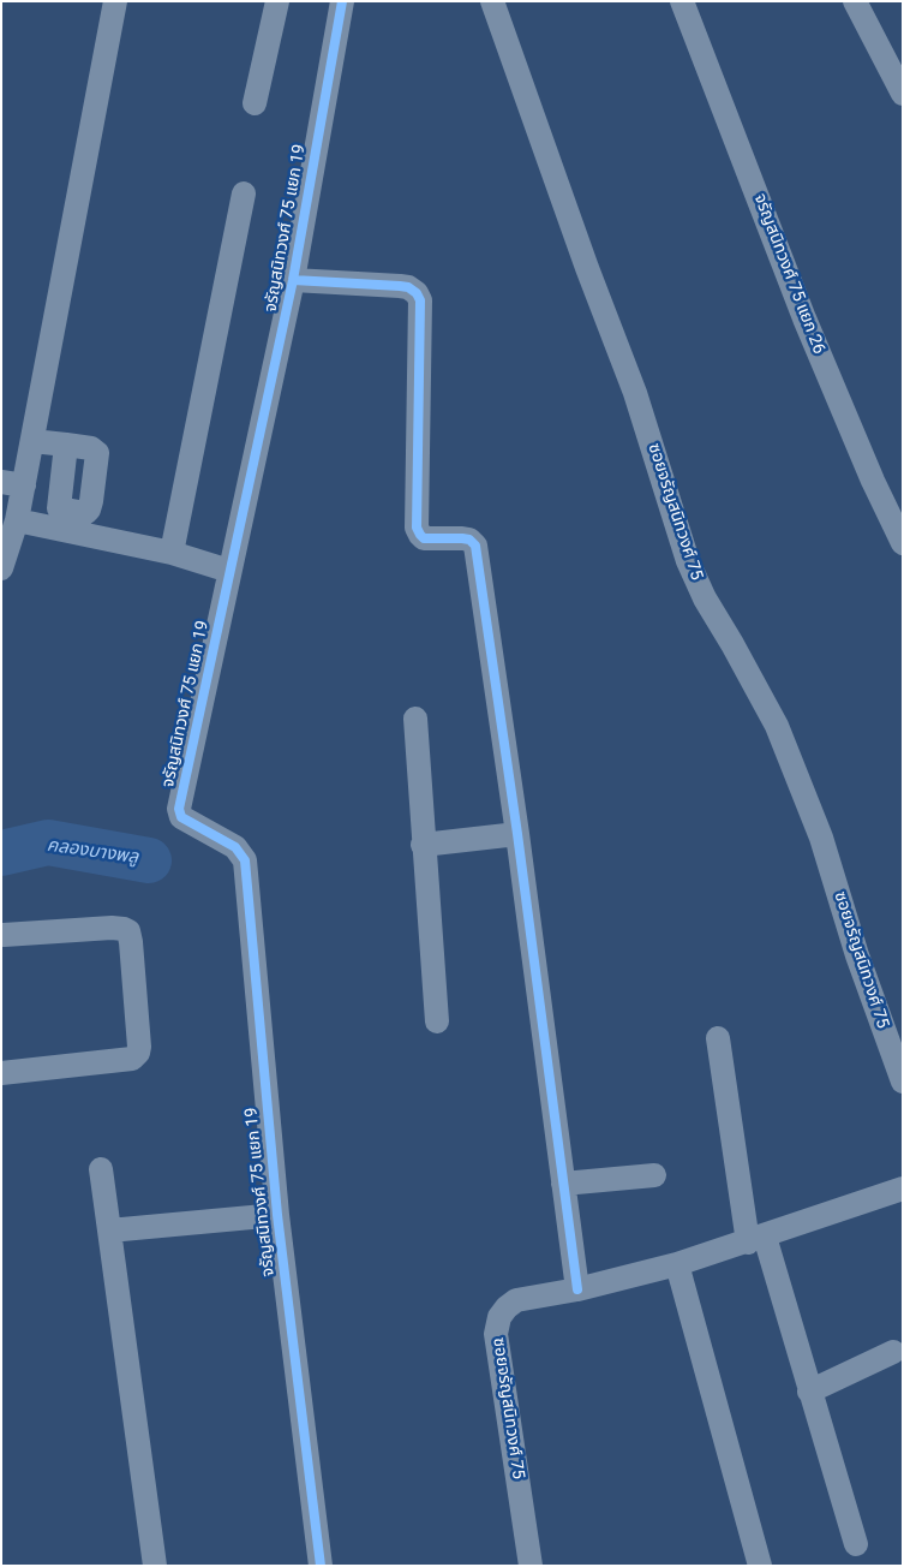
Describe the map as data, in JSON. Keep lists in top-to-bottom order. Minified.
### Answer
{"streets":{"street":["จรัญสนิทวงศ์ 75 แยก 19","จรัญสนิทวงศ์ 75 แยก 26","ซอยจรัญสนิทวงศ์ 75"]},"water":["คลองบางพลู"]}
